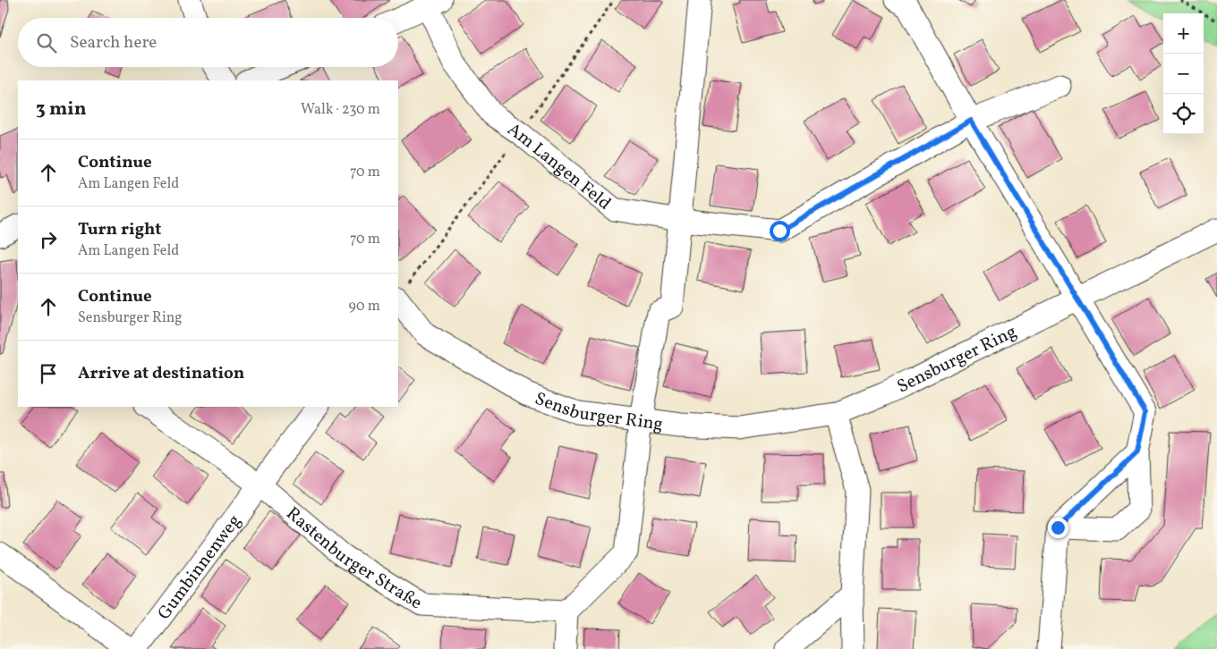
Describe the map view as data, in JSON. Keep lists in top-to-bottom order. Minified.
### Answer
{"streets":{"street":["Am Langen Feld","Sensburger Ring","Rastenburger Straße","Gumbinnenweg"]},"crossings":[["Rastenburger Straße","Gumbinnenweg"]],"page":{"map_buttons":["+","−"],"search":"Search here","heading":["3 min","Walk · 230 m"],"list":[["Continue","Am Langen Feld","70 m"],["Turn right","Am Langen Feld","70 m"],["Continue","Sensburger Ring","90 m"],"Arrive at destination"]}}
